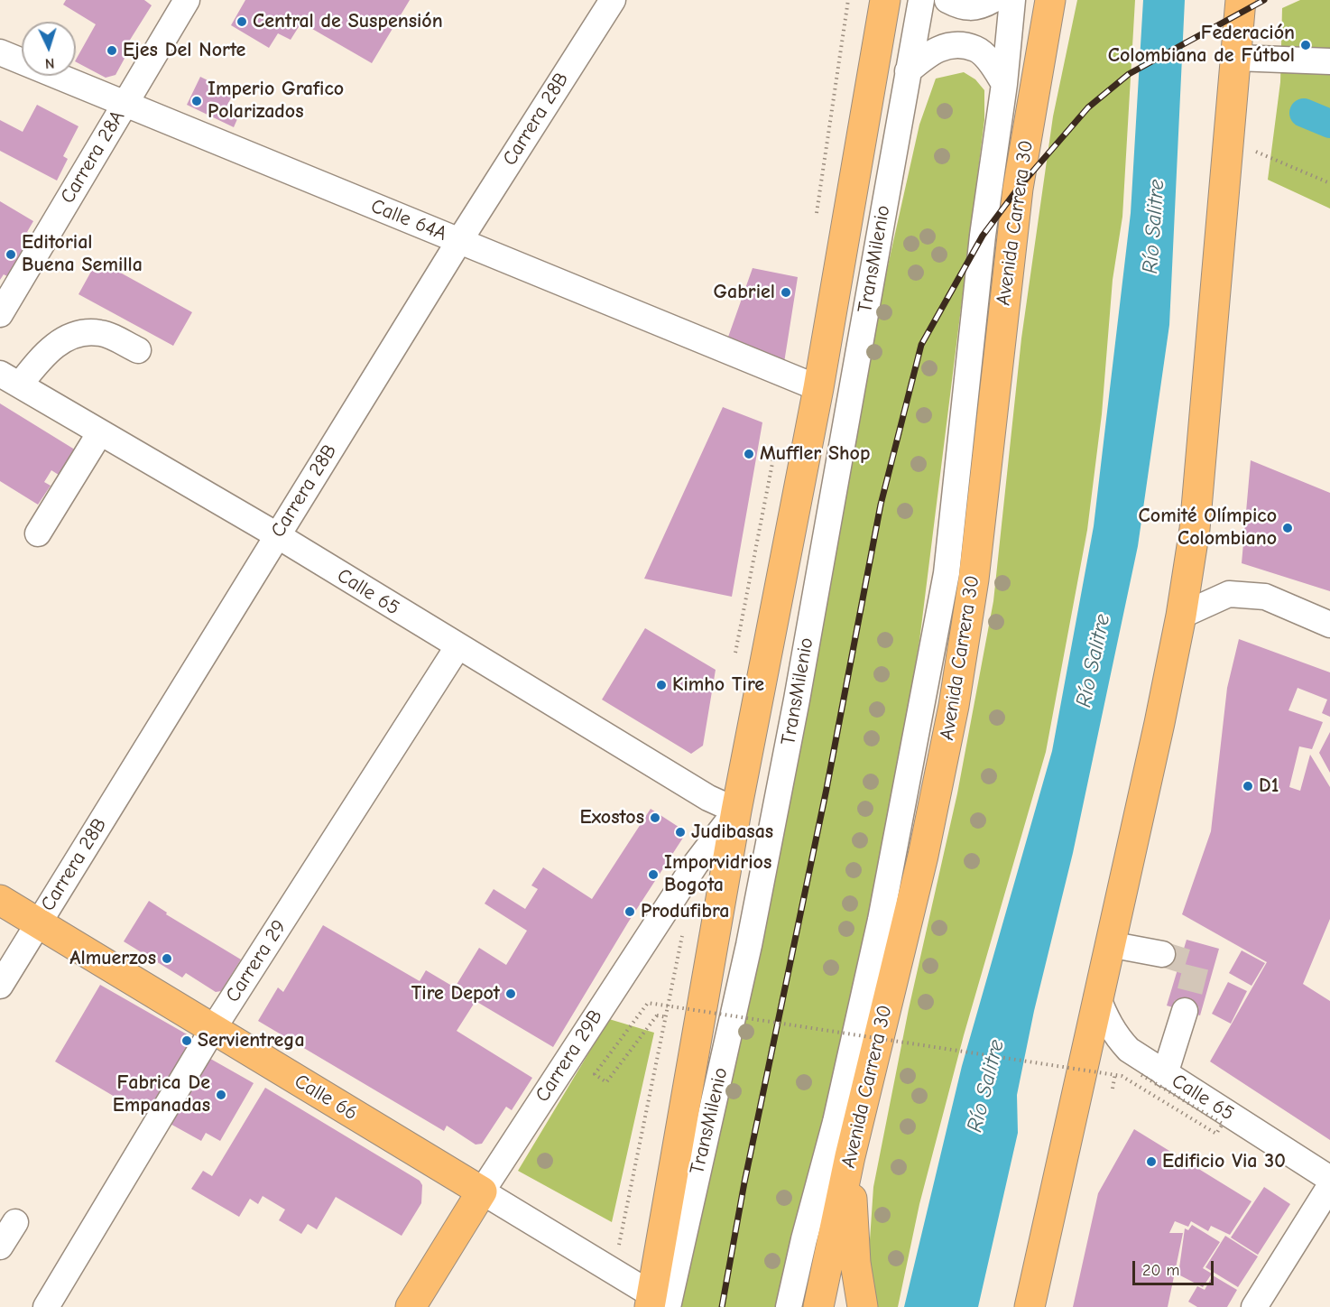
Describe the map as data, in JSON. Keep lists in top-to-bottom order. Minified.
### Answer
{"streets":{"main road":["Avenida Carrera 30","Carrera 29B","Calle 66"],"street":["Carrera 28B","Carrera 28A","Calle 64A","TransMilenio","Calle 65","Carrera 29"]},"crossings":[["Carrera 28B","Calle 64A"],["Carrera 28B","Calle 65"],["Carrera 28B","Calle 66"],["Carrera 28A","Calle 64A"],["TransMilenio","Calle 66"],["Calle 65","Carrera 29"],["Calle 65","Carrera 29B"],["Carrera 29","Calle 66"],["Carrera 29B","Calle 66"]],"water":["Río Salitre"],"places":["Central de Suspensión","Federación Colombiana de Fútbol","Ejes Del Norte","Imperio Grafico Polarizados","Editorial Buena Semilla","Gabriel","Muffler Shop","Comité Olímpico Colombiano","Kimho Tire","D1","Exostos","Judibasas","Imporvidrios Bogota","Produfibra","Almuerzos","Tire Depot","Servientrega","Fabrica De Empanadas","Edificio Via 30"],"scale_bar":"20 m","north":"bottom"}
